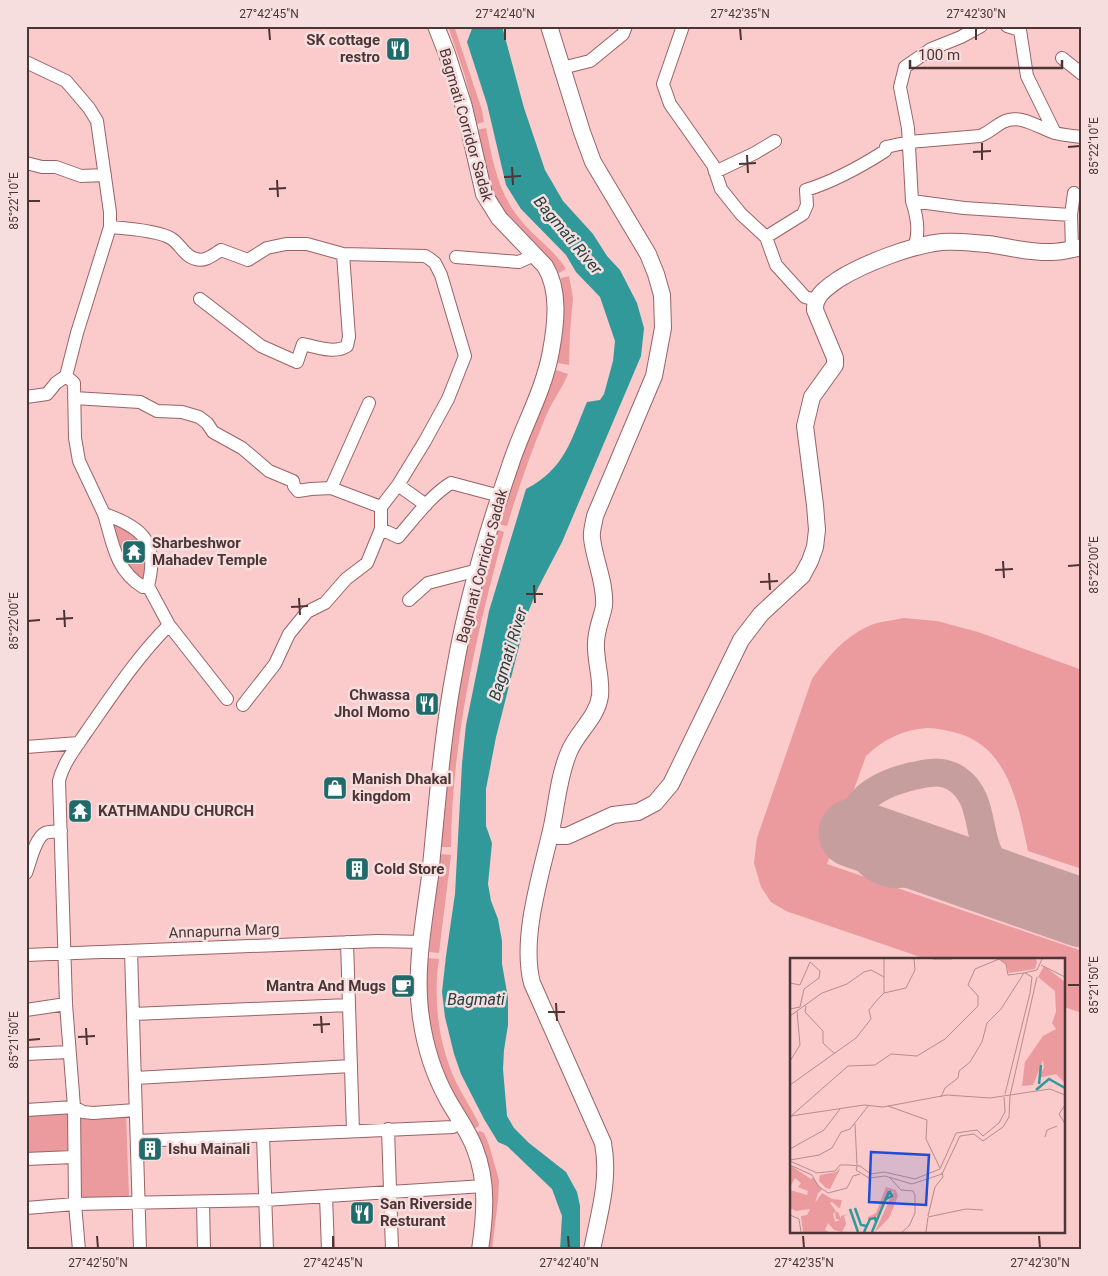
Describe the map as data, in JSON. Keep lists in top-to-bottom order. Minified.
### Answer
{"streets":{"main road":["Bagmati Corridor Sadak"],"street":["Annapurna Marg"]},"crossings":[["Bagmati Corridor Sadak","Annapurna Marg"]],"water":["Bagmati River","Bagmati"],"places":{"restaurant":["SK cottage restro","Chwassa Jhol Momo","San Riverside Resturant"],"temple":["Sharbeshwor Mahadev Temple","KATHMANDU CHURCH"],"shop":["Manish Dhakal kingdom"],"building":["Cold Store","Ishu Mainali"],"cafe":["Mantra And Mugs"]},"scale_bar":"100 m","coordinates":["27°42'45\"N","27°42'40\"N","27°42'35\"N","27°42'30\"N","85°22'10\"E","85°22'00\"E","85°21'50\"E","27°42'50\"N"]}
